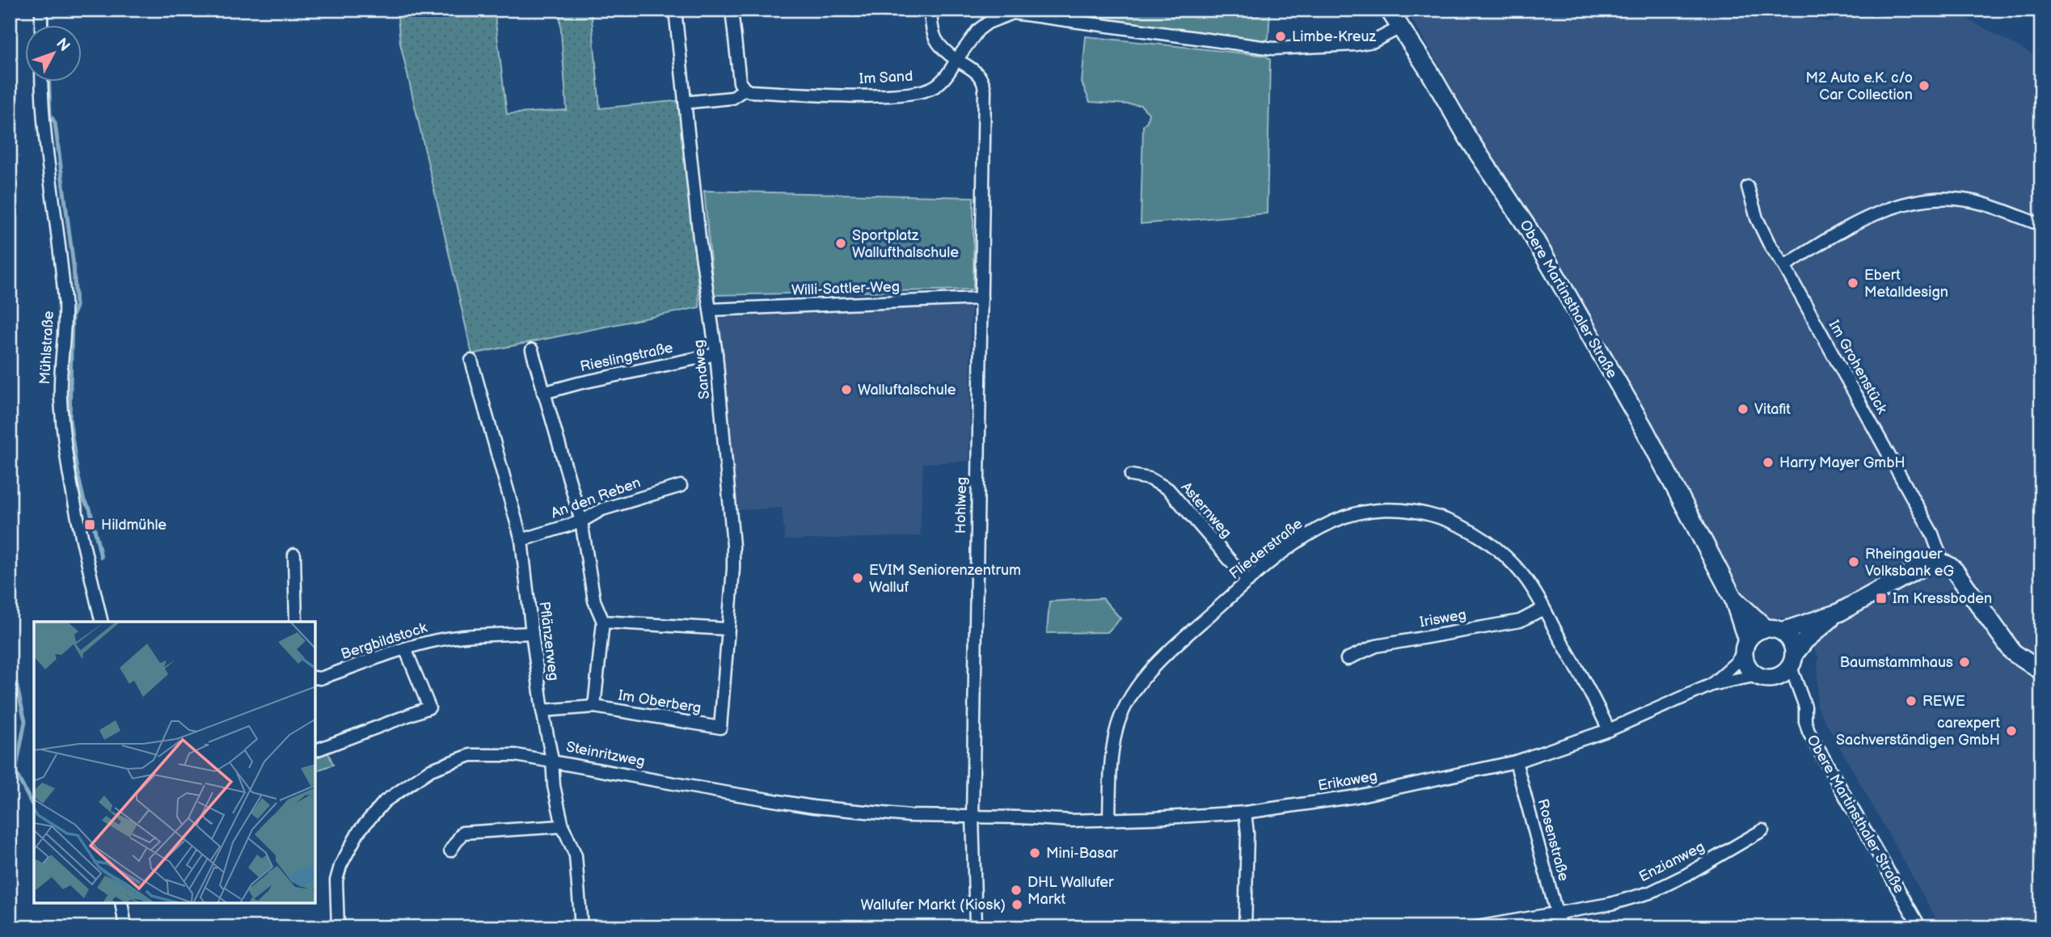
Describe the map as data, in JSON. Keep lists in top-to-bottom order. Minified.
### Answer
{"streets":{"street":["Im Sand","Willi-Sattler-Weg","Obere Martinsthaler Straße","Mühlstraße","Rieslingstraße","Im Grohenstück","Sandweg","An den Reben","Hohlweg","Asternweg","Fliederstraße","Irisweg","Bergbildstock","Pflänzerweg","Im Oberberg","Steinritzweg","Erikaweg","Rosenstraße","Enzianweg"]},"crossings":[["Im Sand","Obere Martinsthaler Straße"],["Im Sand","Hohlweg"],["Willi-Sattler-Weg","Sandweg"],["Willi-Sattler-Weg","Hohlweg"],["Obere Martinsthaler Straße","Erikaweg"],["Rieslingstraße","Sandweg"],["Sandweg","Im Oberberg"],["An den Reben","Pflänzerweg"],["Hohlweg","Steinritzweg"],["Hohlweg","Erikaweg"],["Asternweg","Fliederstraße"],["Fliederstraße","Irisweg"],["Fliederstraße","Erikaweg"],["Bergbildstock","Pflänzerweg"],["Pflänzerweg","Im Oberberg"],["Pflänzerweg","Steinritzweg"],["Steinritzweg","Erikaweg"],["Erikaweg","Rosenstraße"],["Rosenstraße","Enzianweg"]],"places":{"other":["Limbe-Kreuz","M2 Auto e.K. c/o Car Collection","Sportplatz Wallufthalschule","Ebert Metalldesign","Walluftalschule","Vitafit","Harry Mayer GmbH","Rheingauer Volksbank eG","EVIM Seniorenzentrum Walluf","Baumstammhaus","REWE","carexpert Sachverständigen GmbH","Mini-Basar","DHL Wallufer Markt","Wallufer Markt (Kiosk)"],"transit":["Hildmühle","Im Kressboden"]},"north":"top right"}
